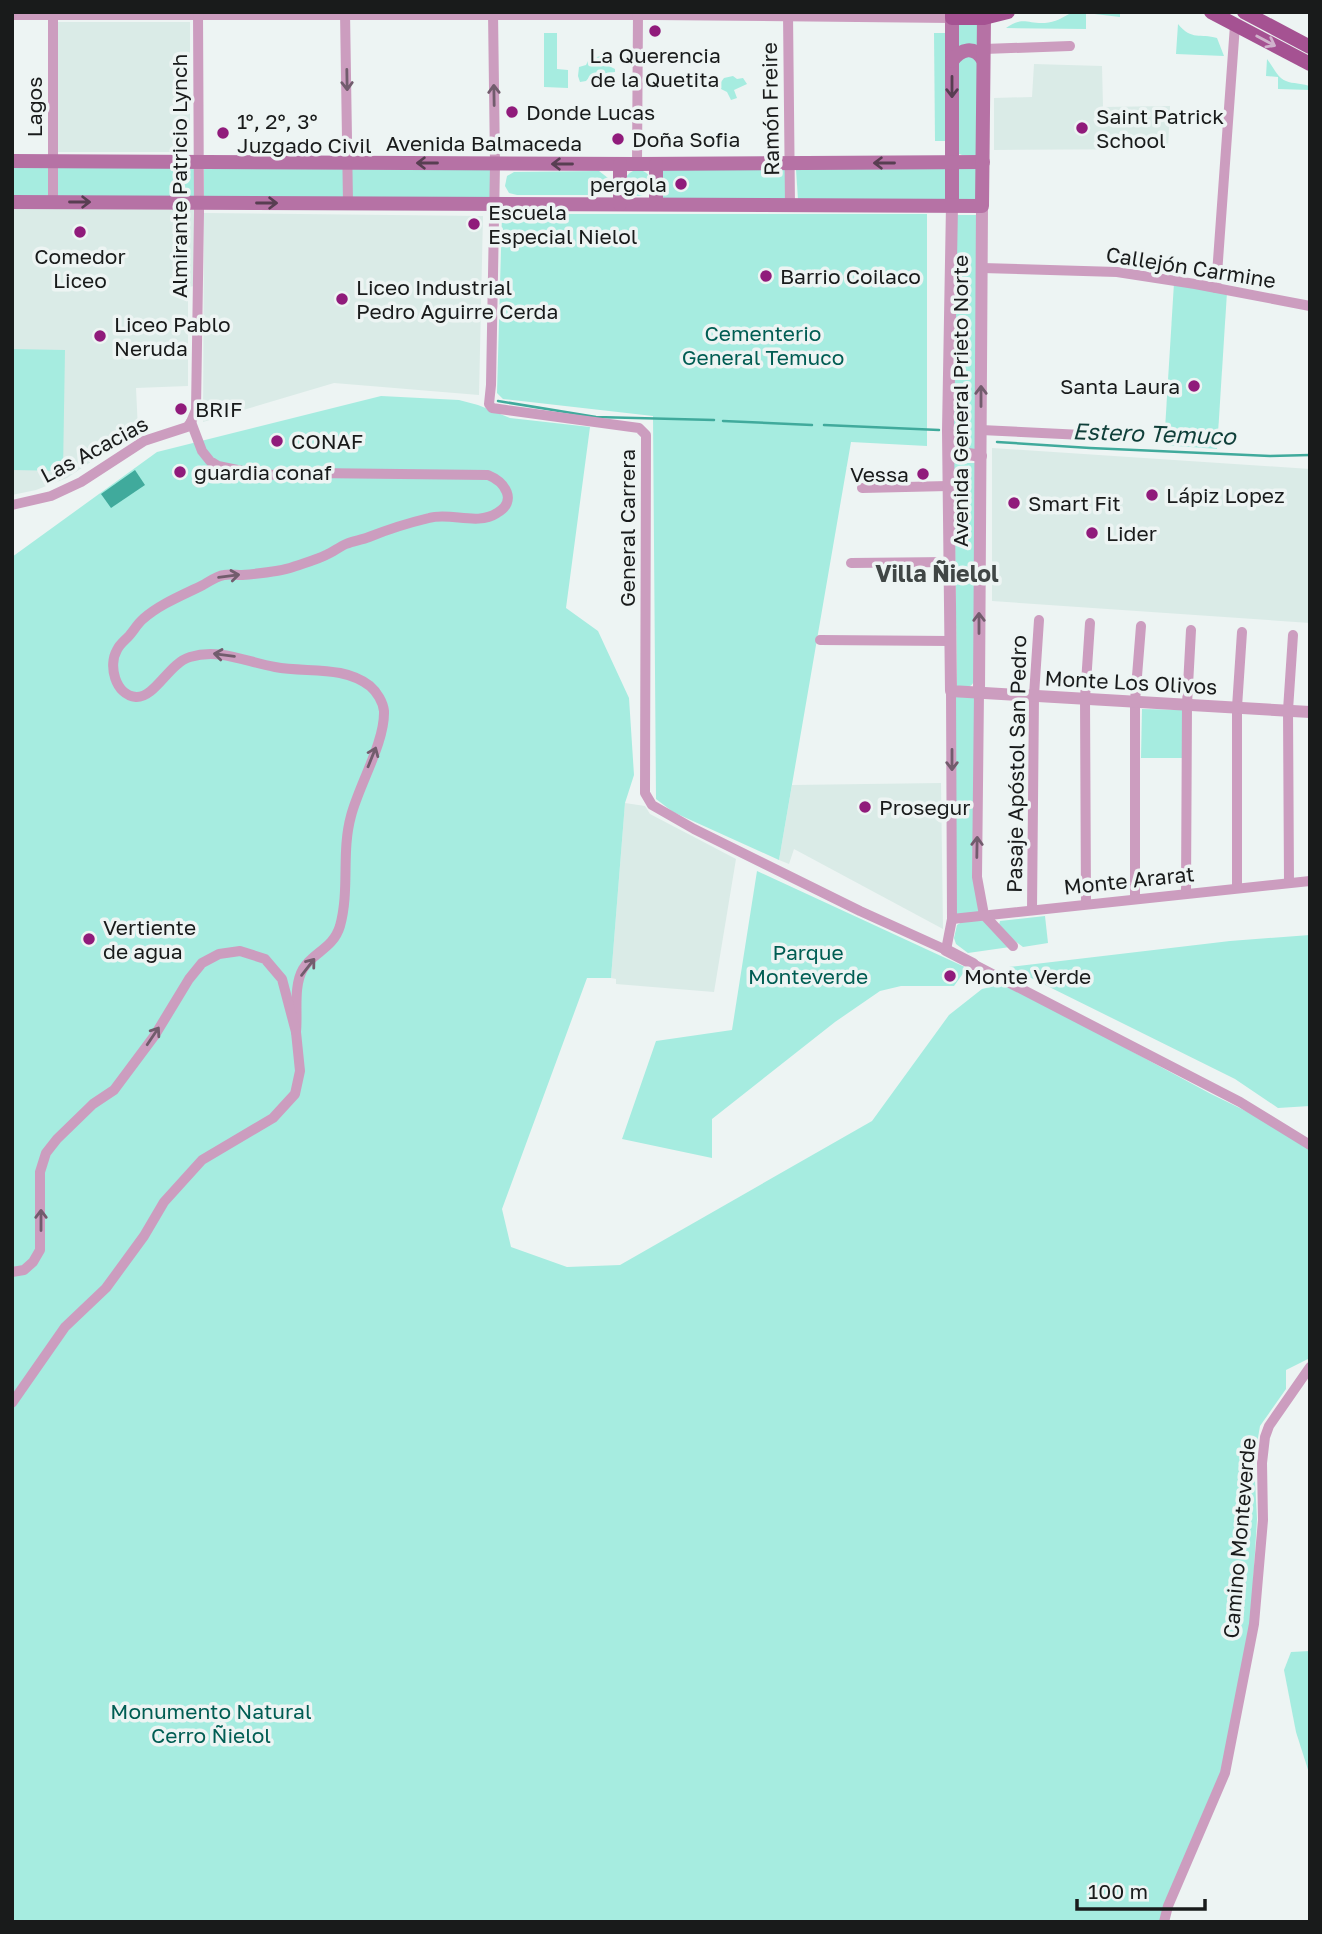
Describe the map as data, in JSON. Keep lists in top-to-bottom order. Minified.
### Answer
{"streets":{"main road":["Avenida Balmaceda","Avenida General Prieto Norte"],"street":["Lagos","Ramón Freire","Almirante Patricio Lynch","Callejón Carmine","Las Acacias","General Carrera","Monte Los Olivos","Pasaje Apóstol San Pedro","Monte Ararat","Camino Monteverde"]},"crossings":[["Lagos","Avenida Balmaceda"],["Ramón Freire","Avenida Balmaceda"],["Avenida Balmaceda","Almirante Patricio Lynch"],["Avenida Balmaceda","Avenida General Prieto Norte"],["Avenida Balmaceda","General Carrera"],["Almirante Patricio Lynch","Las Acacias"],["Callejón Carmine","Avenida General Prieto Norte"],["Avenida General Prieto Norte","General Carrera"],["Avenida General Prieto Norte","Monte Los Olivos"],["Avenida General Prieto Norte","Monte Ararat"],["Monte Los Olivos","Pasaje Apóstol San Pedro"],["Pasaje Apóstol San Pedro","Monte Ararat"]],"districts":["Villa Ñielol"],"water":["Estero Temuco"],"parks":["Cementerio General Temuco","Parque Monteverde","Monumento Natural Cerro Ñielol"],"places":["La Querencia de la Quetita","Donde Lucas","Saint Patrick School","1°, 2°, 3° Juzgado Civil","Doña Sofia","pergola","Escuela Especial Nielol","Comedor Liceo","Barrio Coilaco","Liceo Industrial Pedro Aguirre Cerda","Liceo Pablo Neruda","Santa Laura","BRIF","CONAF","guardia conaf","Vessa","Lápiz Lopez","Smart Fit","Lider","Prosegur","Vertiente de agua","Monte Verde"],"scale_bar":"100 m"}
